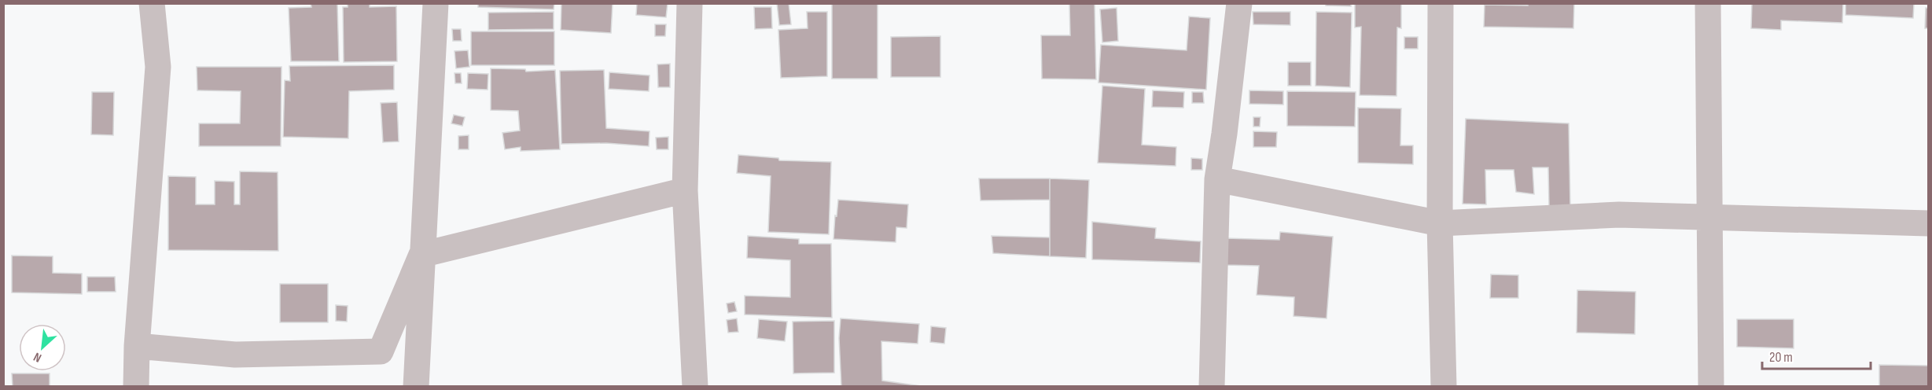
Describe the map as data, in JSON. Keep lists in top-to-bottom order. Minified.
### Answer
{"scale_bar":"20 m","north":"bottom left"}
